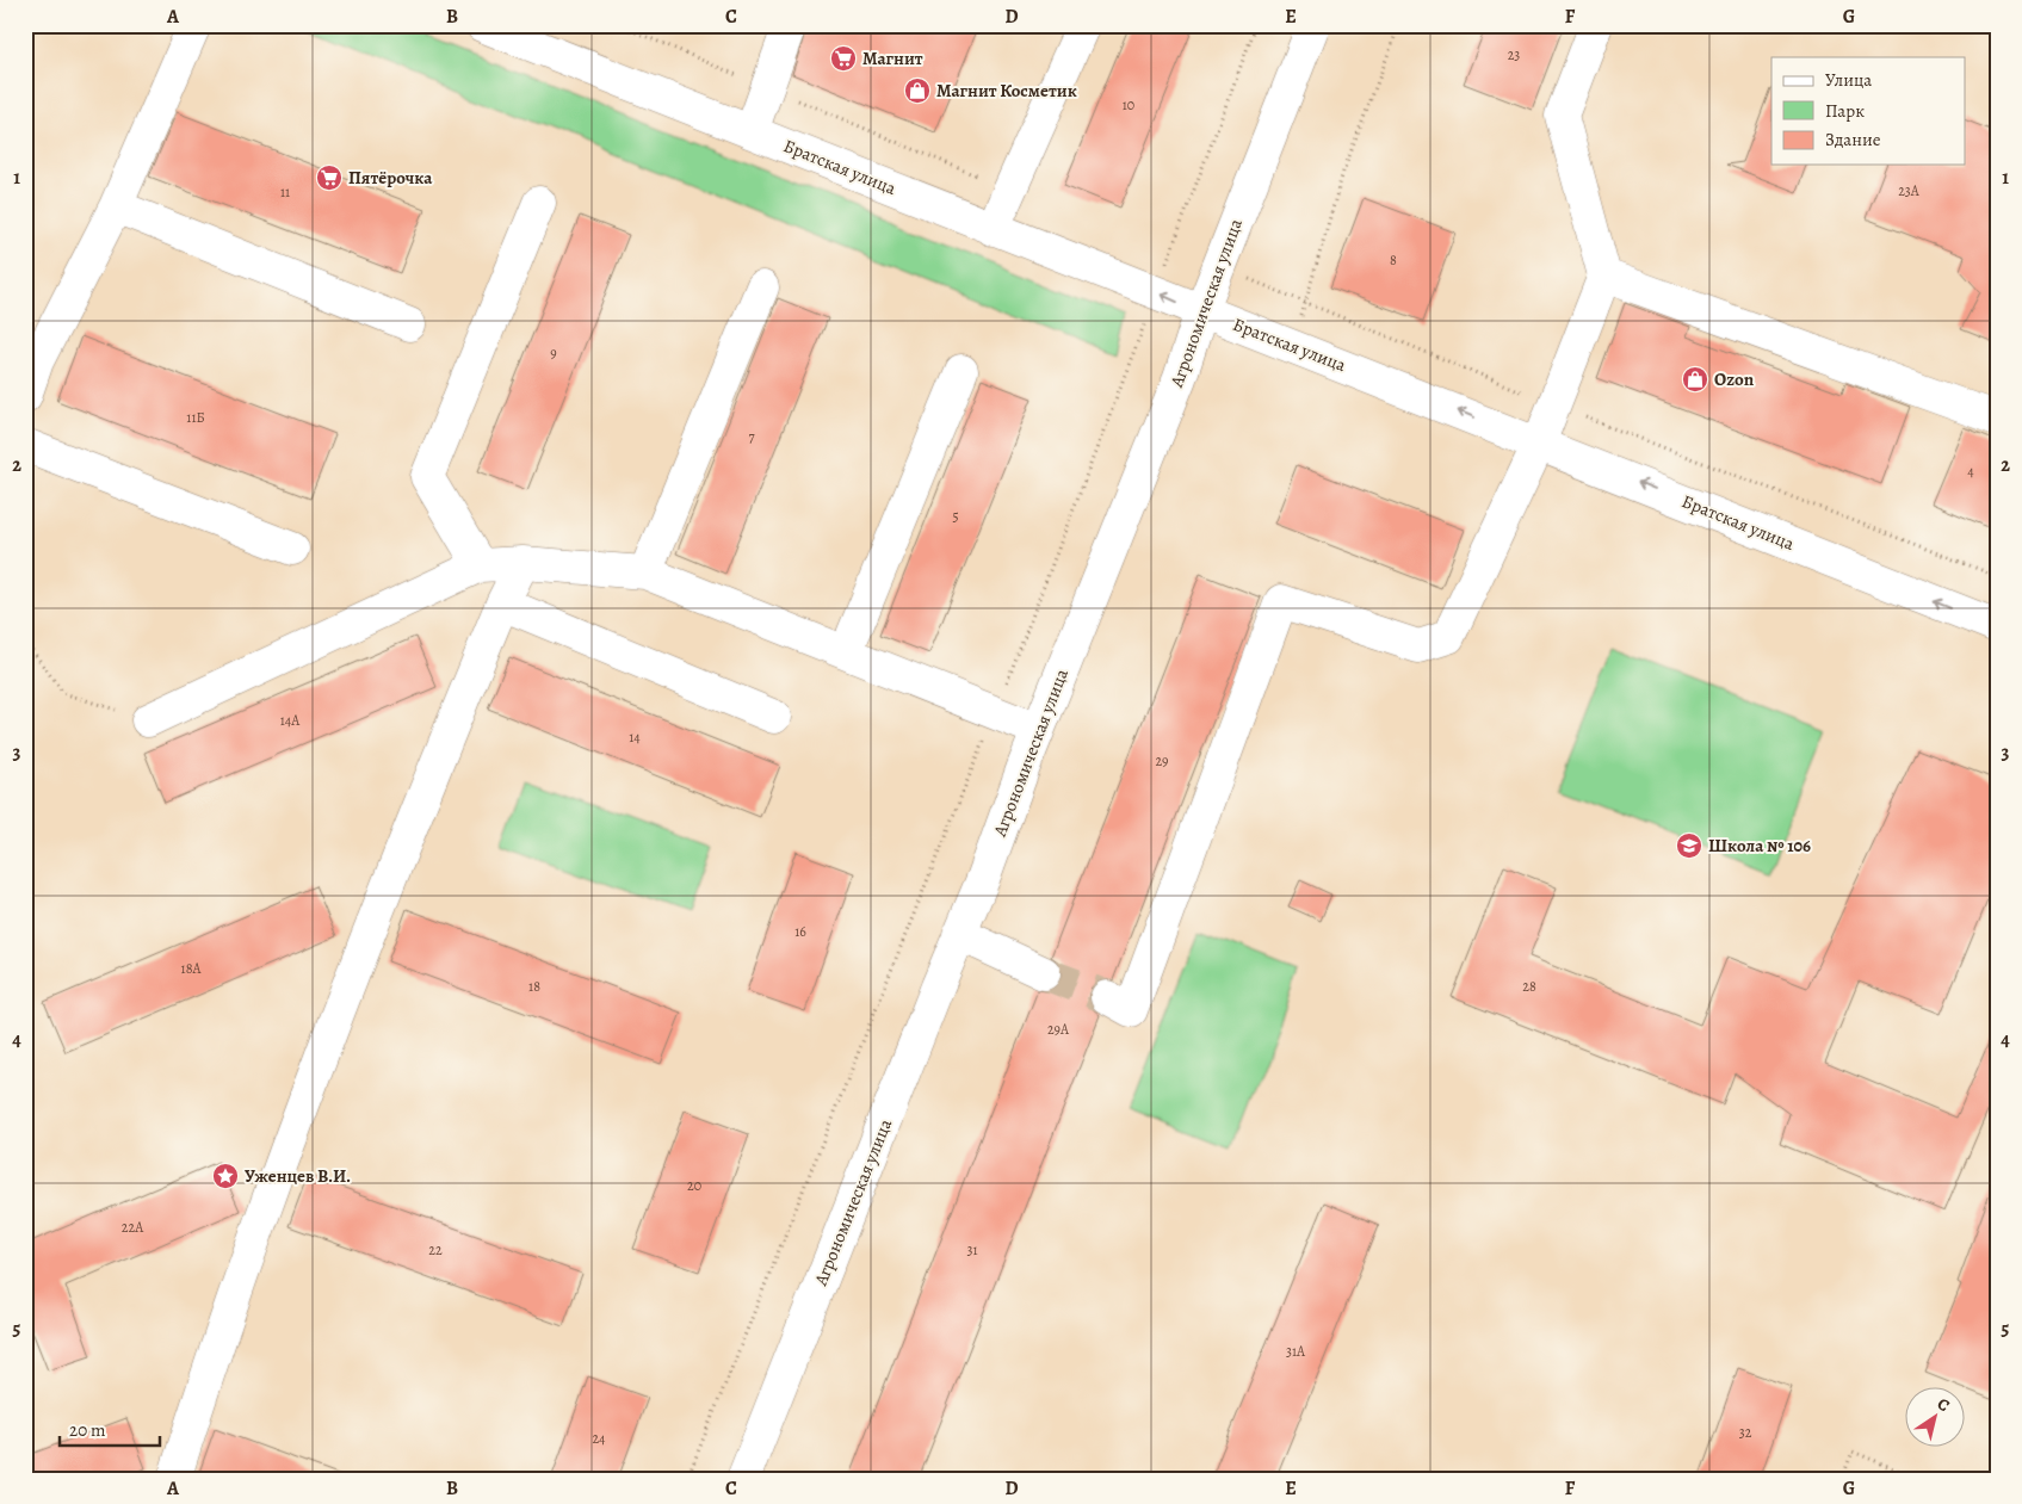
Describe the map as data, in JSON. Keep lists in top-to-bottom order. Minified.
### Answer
{"streets":{"street":["Братская улица","Агрономическая улица"]},"crossings":[["Братская улица","Агрономическая улица"]],"places":{"supermarket":["Магнит","Пятёрочка"],"shop":["Магнит Косметик","Ozon"],"school or university":["Школа № 106"],"place":["Уженцев В.И."]},"house_numbers":["23","10","23А","11","8","9","11Б","7","4","5","14А","14","29","16","18А","18","28","29А","20","22А","22","31","31А","32","24"],"legend":["Улица","Парк","Здание"],"scale_bar":"20 m","north":"top right","grid":{"columns":["A","B","C","D","E","F","G"],"rows":["1","2","3","4","5"]}}
